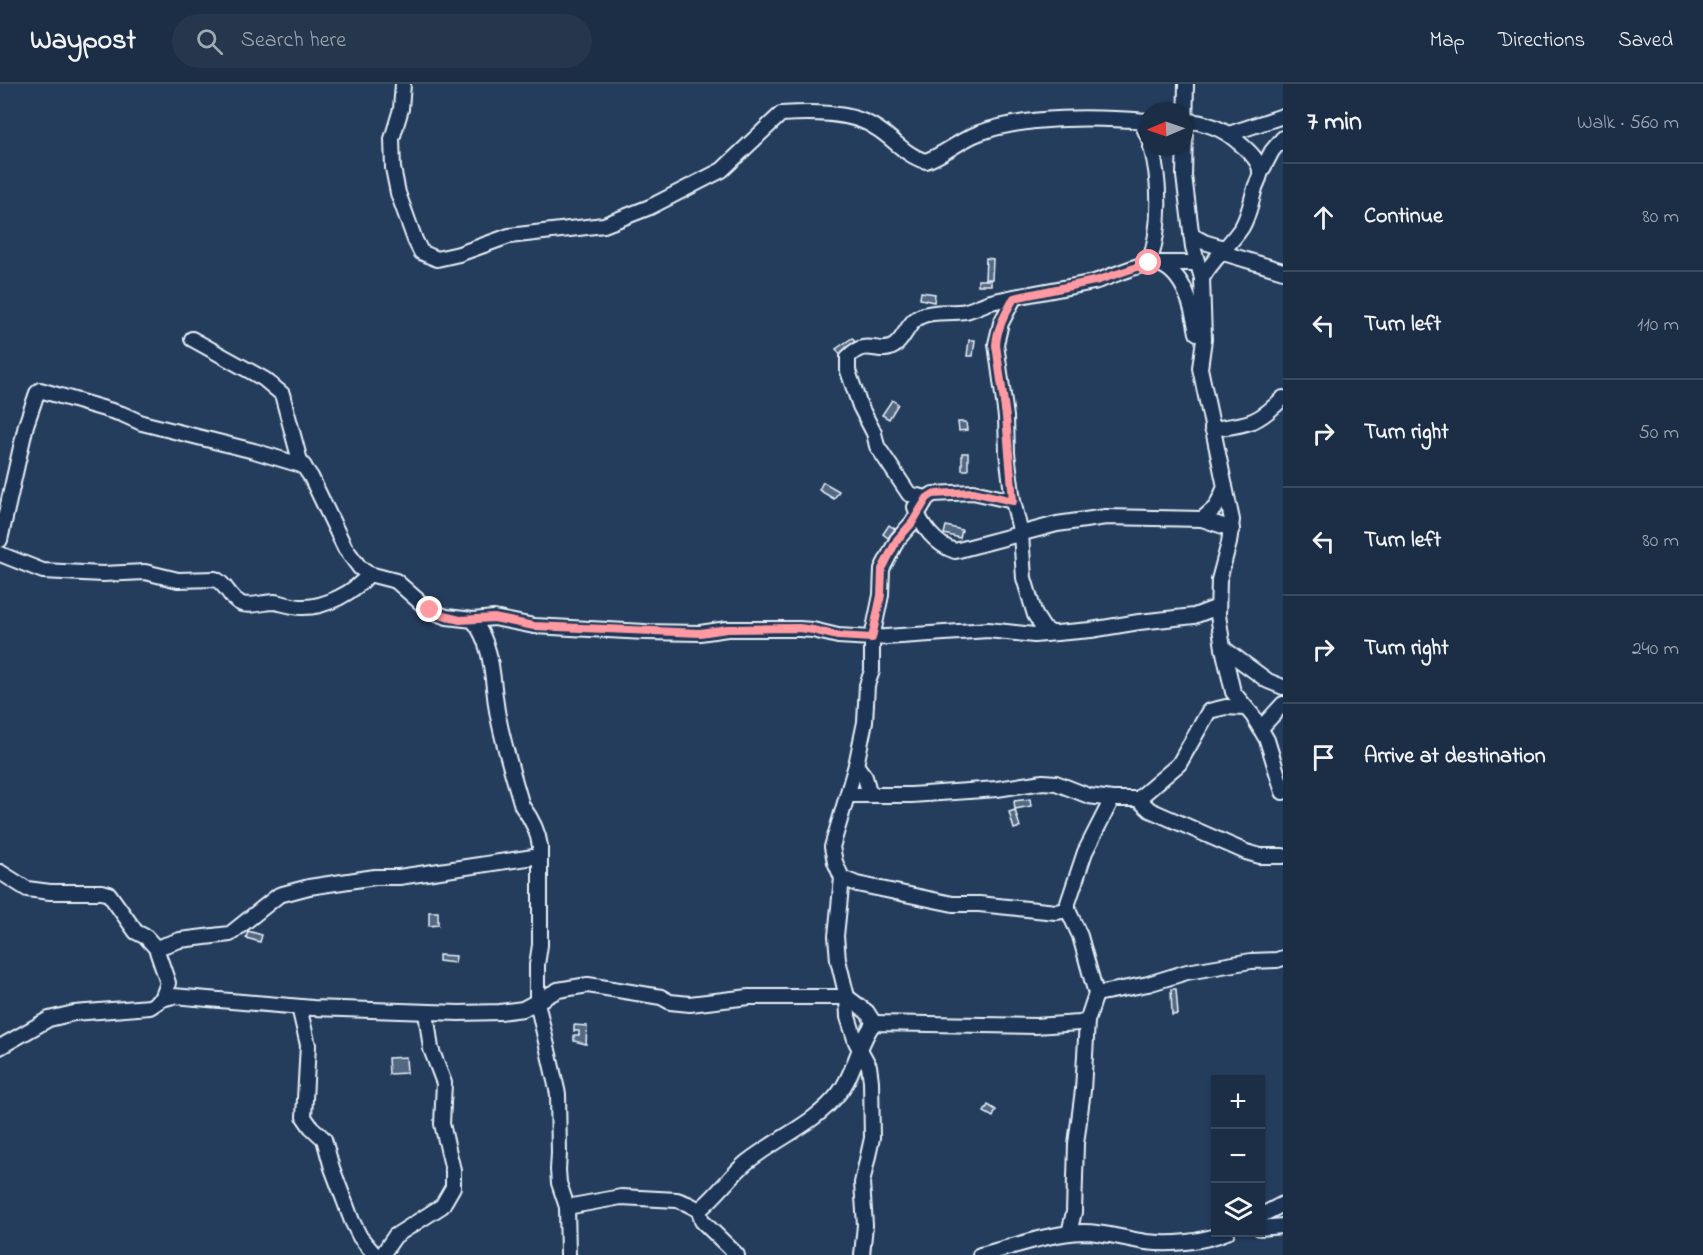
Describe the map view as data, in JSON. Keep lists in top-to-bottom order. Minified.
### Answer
{"north":"left","page":{"header":"Waypost","search":"Search here","nav":["Map","Directions","Saved"],"heading":["7 min","Walk · 560 m"],"list":[["Continue","80 m"],["Turn left","110 m"],["Turn right","50 m"],["Turn left","80 m"],["Turn right","240 m"],"Arrive at destination"],"map_buttons":["+","−"]}}
